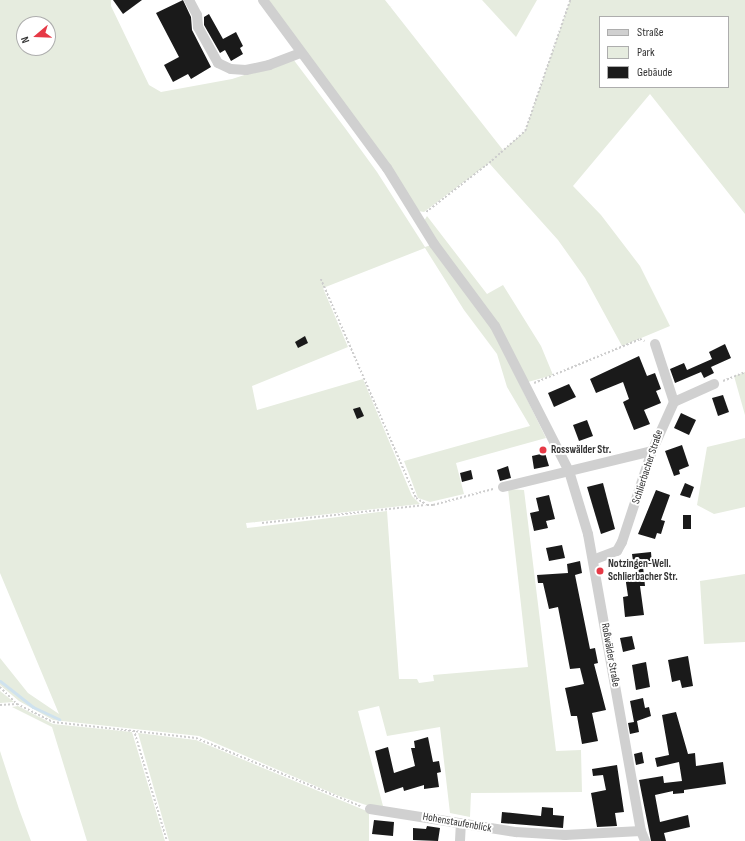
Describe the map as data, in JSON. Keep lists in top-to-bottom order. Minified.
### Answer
{"streets":{"street":["Schlierbacher Straße","Roßwälder Straße","Hohenstaufenblick"]},"crossings":[["Schlierbacher Straße","Roßwälder Straße"],["Roßwälder Straße","Hohenstaufenblick"]],"places":["Rosswälder Str.","Notzingen-Well. Schlierbacher Str."],"legend":["Straße","Park","Gebäude"],"north":"left"}
